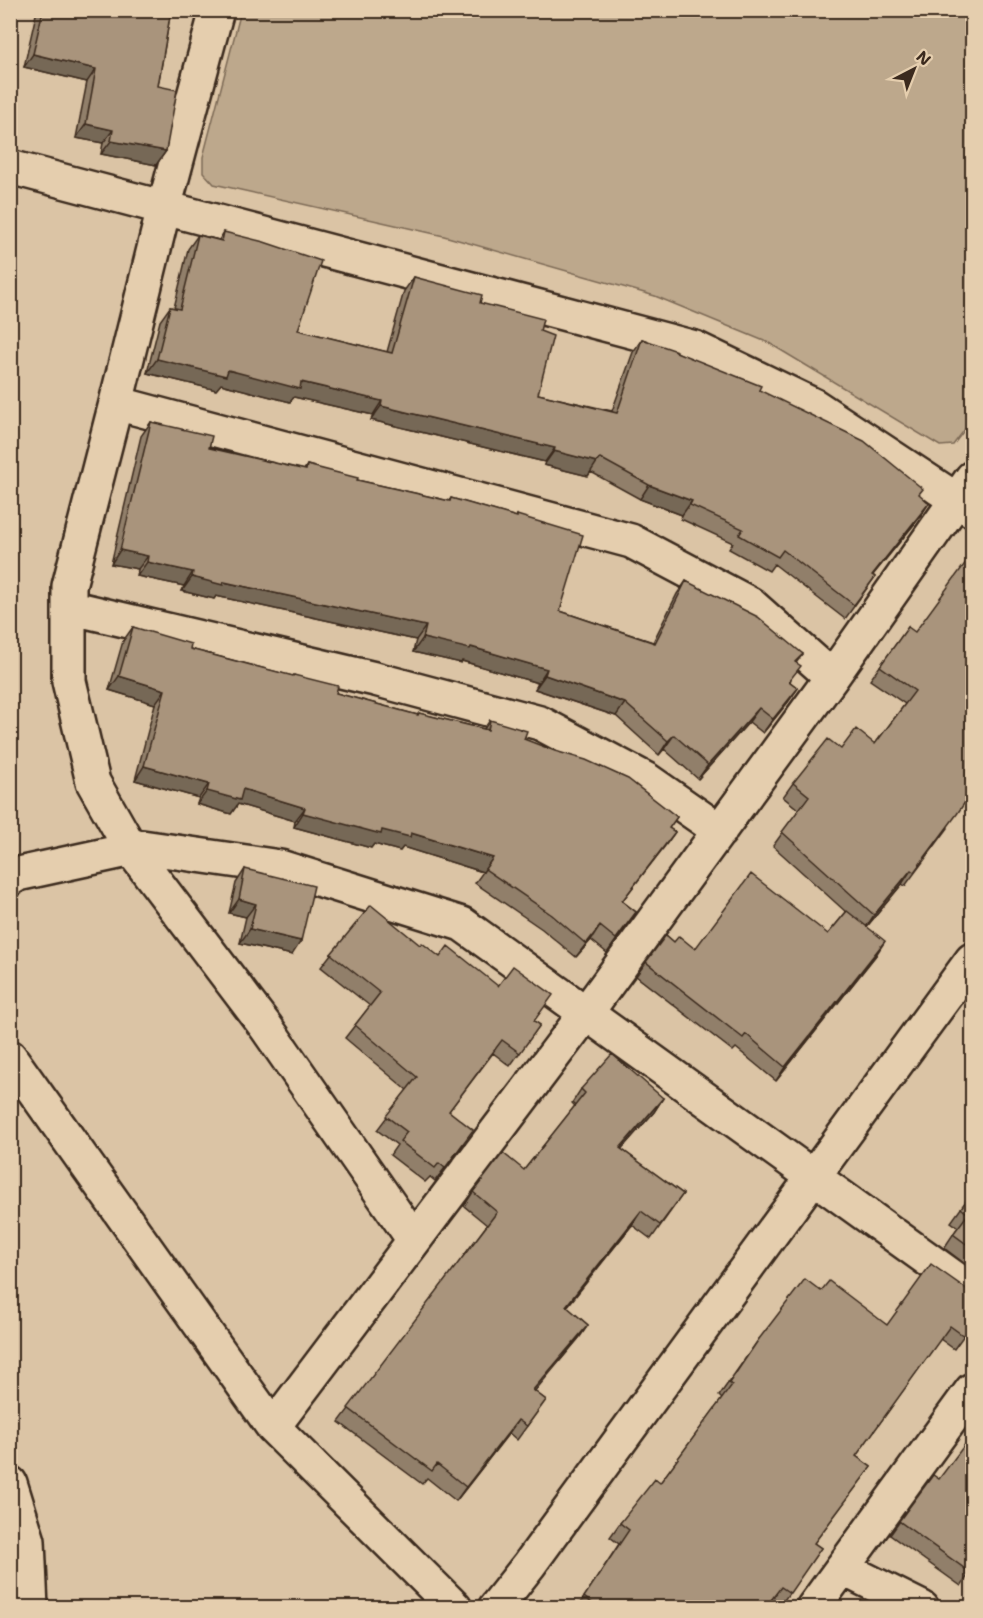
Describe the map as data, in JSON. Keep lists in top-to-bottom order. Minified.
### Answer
{"north":"top right"}
